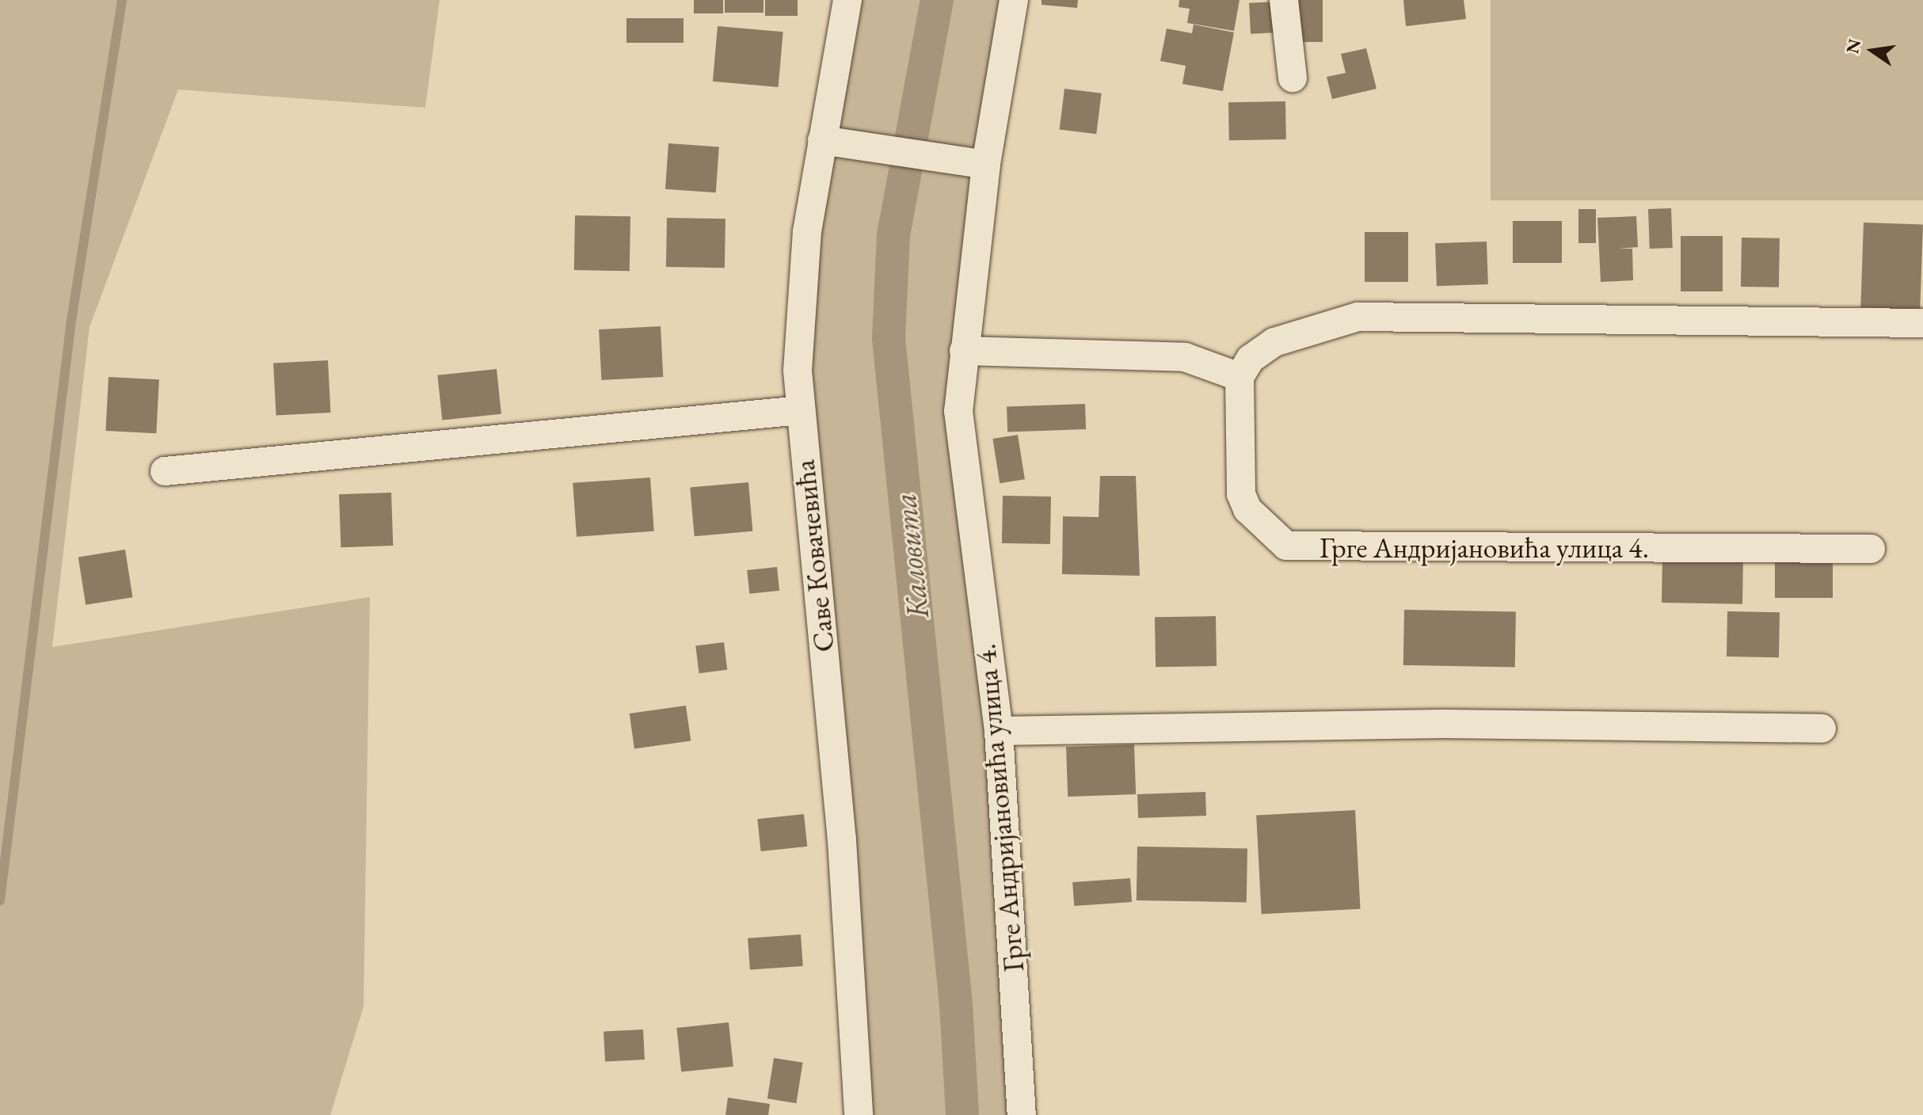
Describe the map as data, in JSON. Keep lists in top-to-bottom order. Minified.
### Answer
{"streets":{"street":["Грге Андријановића улица 4.","Саве Ковачевића"]},"water":["Каловита"],"north":"left"}
